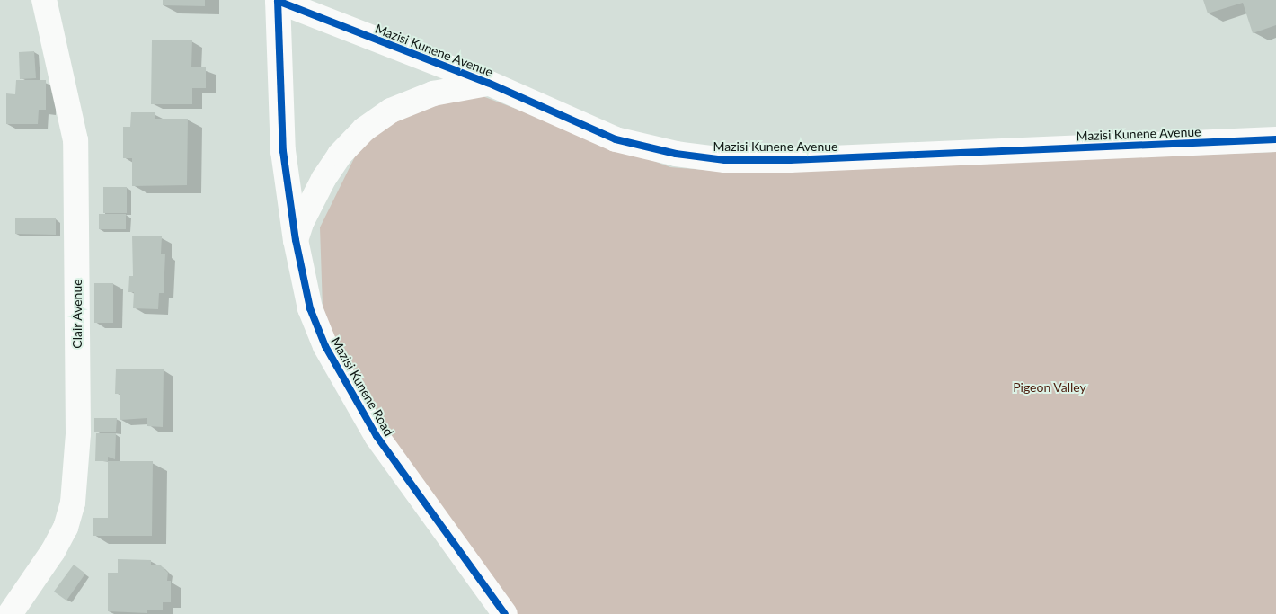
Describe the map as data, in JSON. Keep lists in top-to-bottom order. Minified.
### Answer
{"streets":{"street":["Mazisi Kunene Avenue","Clair Avenue","Mazisi Kunene Road"]},"crossings":[["Mazisi Kunene Avenue","Mazisi Kunene Road"]],"parks":["Pigeon Valley"]}
